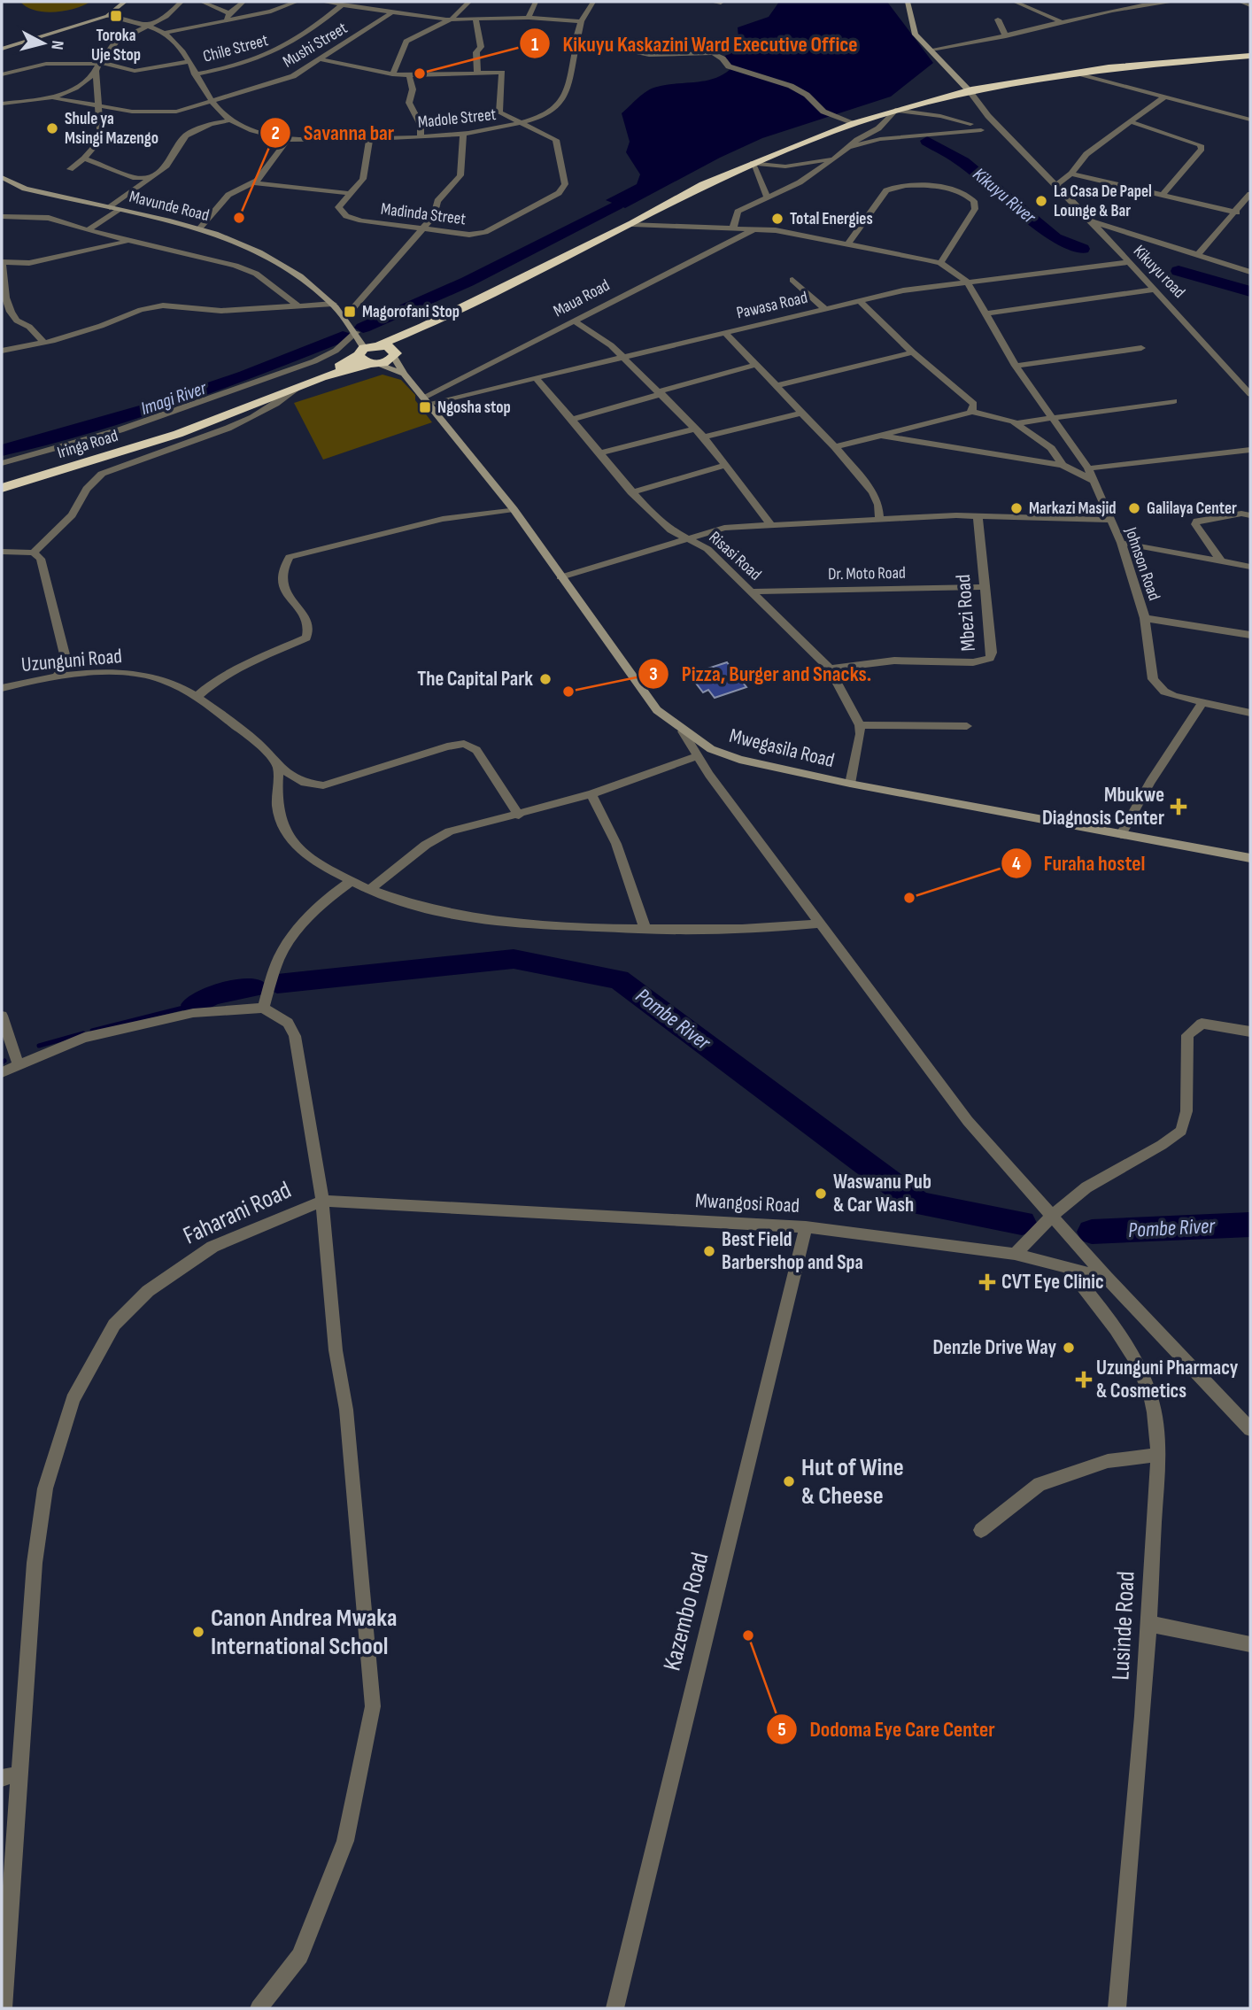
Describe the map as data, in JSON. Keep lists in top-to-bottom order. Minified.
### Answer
{"streets":{"highway":["Iringa Road"],"street":["Mushi Street","Chile Street","Madole Street","Mavunde Road","Madinda Street","Kikuyu road","Maua Road","Pawasa Road","Risasi Road","Johnson Road","Dr. Moto Road","Mbezi Road","Uzunguni Road","Mwegasila Road","Mwangosi Road","Faharani Road","Kazembo Road","Lusinde Road"]},"crossings":[["Mushi Street","Madole Street"],["Chile Street","Madole Street"],["Madole Street","Madinda Street"],["Kikuyu road","Pawasa Road"],["Maua Road","Pawasa Road"],["Maua Road","Mwegasila Road"],["Pawasa Road","Risasi Road"],["Pawasa Road","Johnson Road"],["Pawasa Road","Mwegasila Road"],["Risasi Road","Dr. Moto Road"],["Risasi Road","Mbezi Road"],["Dr. Moto Road","Mbezi Road"],["Mwangosi Road","Faharani Road"],["Mwangosi Road","Kazembo Road"],["Mwangosi Road","Lusinde Road"]],"water":["Kikuyu River","Imagi River","Pombe River"],"places":{"transit":["Toroka Uje Stop","Magorofani Stop","Ngosha stop"],"other":["Kikuyu Kaskazini Ward Executive Office","Shule ya Msingi Mazengo","La Casa De Papel Lounge & Bar","Savanna bar","Total Energies","Markazi Masjid","Galilaya Center","The Capital Park","Pizza, Burger and Snacks.","Furaha hostel","Waswanu Pub & Car Wash","Best Field Barbershop and Spa","Denzle Drive Way","Hut of Wine & Cheese","Canon Andrea Mwaka International School","Dodoma Eye Care Center"],"health":["Mbukwe Diagnosis Center","CVT Eye Clinic","Uzunguni Pharmacy & Cosmetics"]},"north":"right"}
